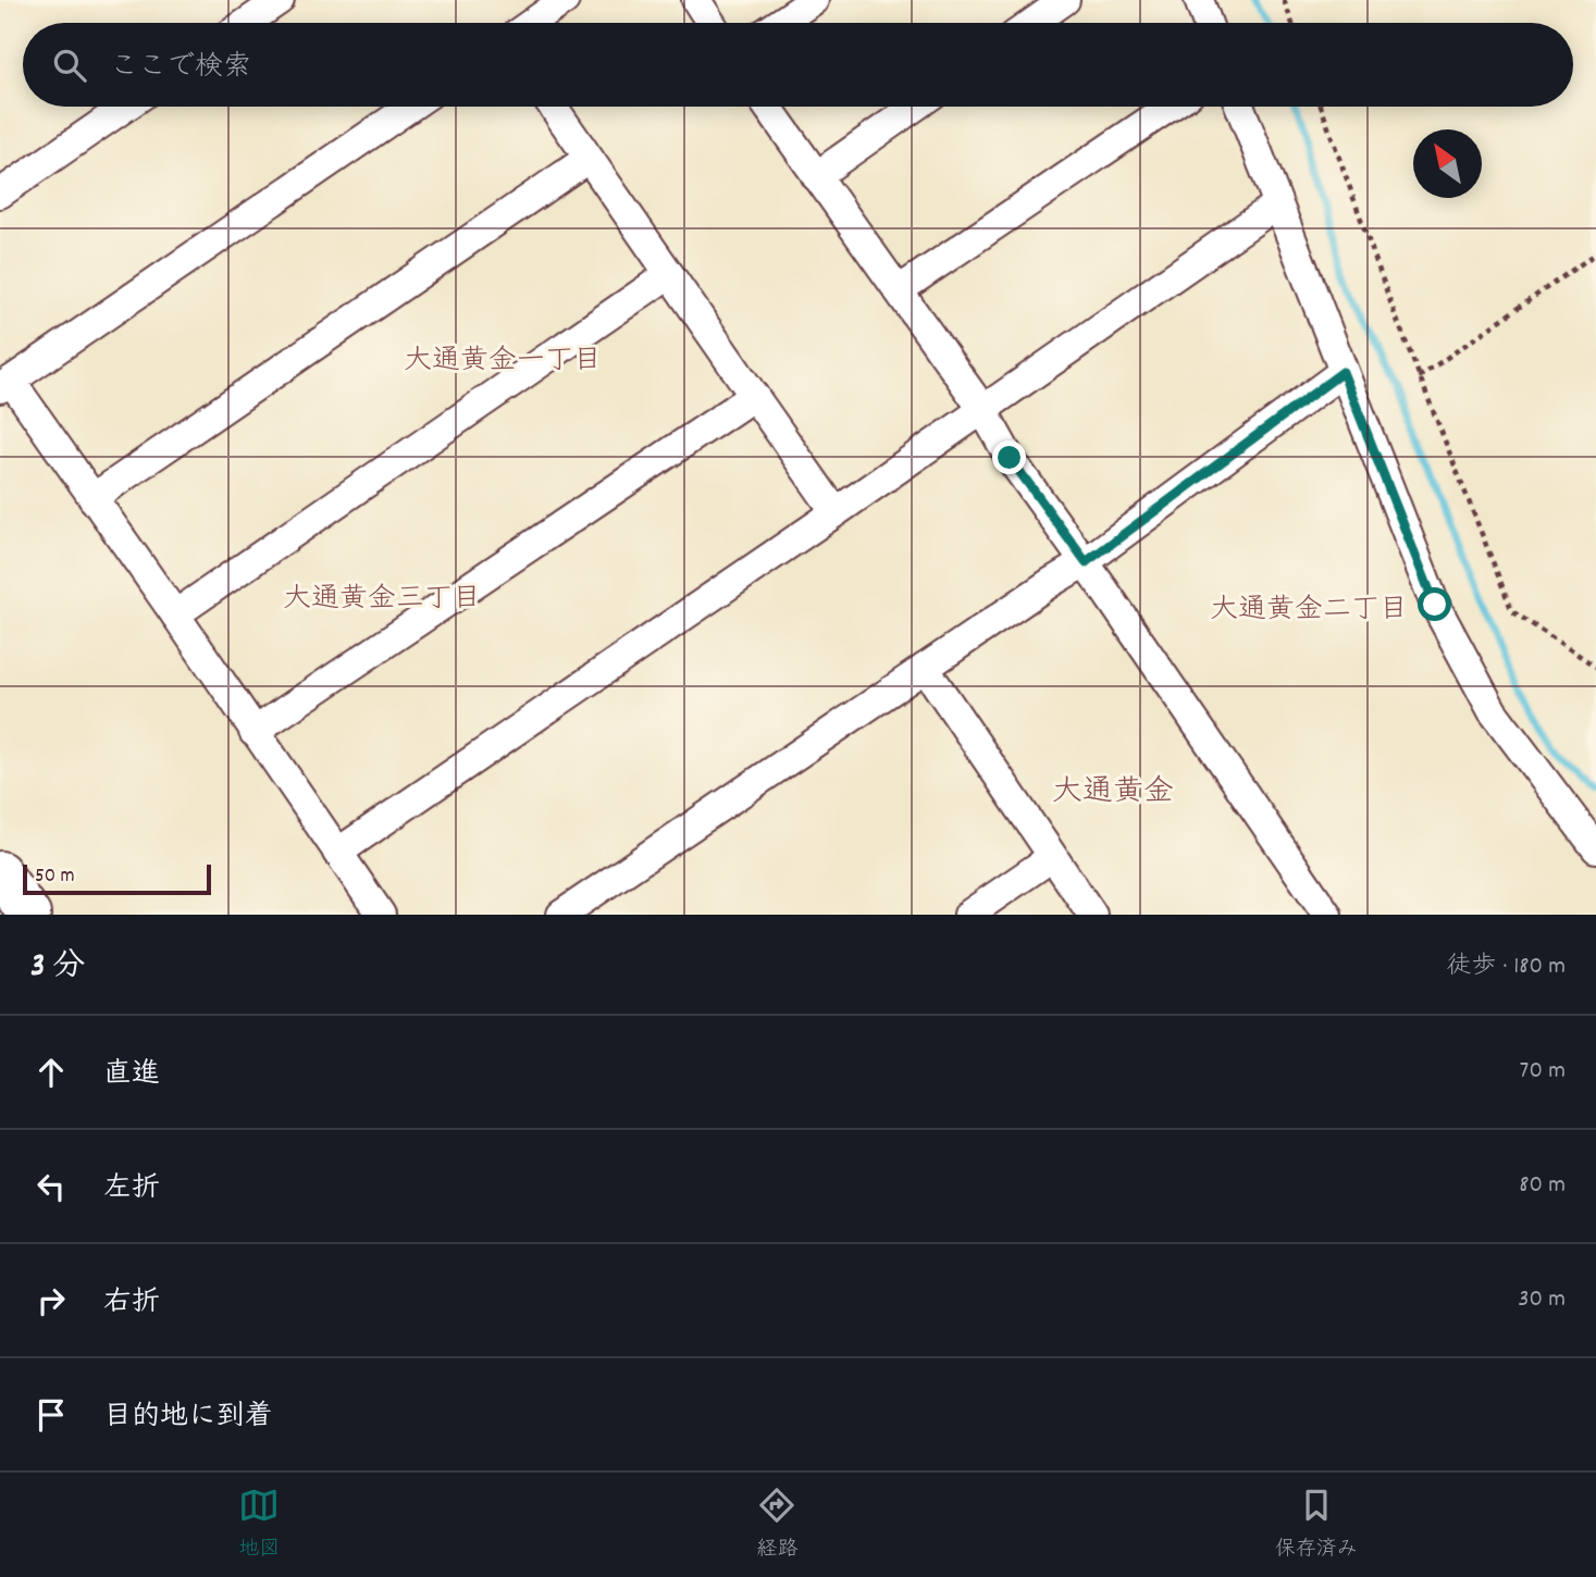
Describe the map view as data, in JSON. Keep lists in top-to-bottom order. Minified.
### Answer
{"districts":["大通黄金一丁目","大通黄金三丁目","大通黄金二丁目","大通黄金"],"scale_bar":"50 m","north":"top left","page":{"search":"ここで検索","scale":"50 m","heading":["3 分","徒歩 · 180 m"],"list":[["直進","70 m"],["左折","80 m"],["右折","30 m"],"目的地に到着"],"nav":["地図","経路","保存済み"]}}
